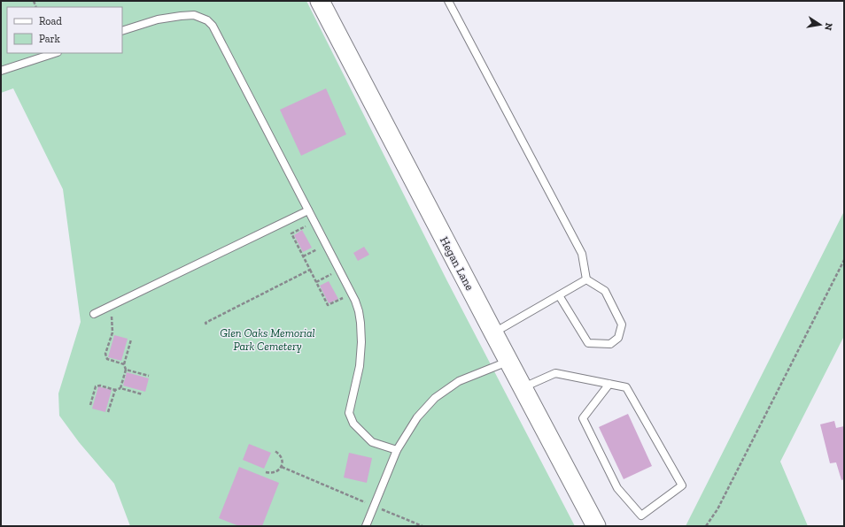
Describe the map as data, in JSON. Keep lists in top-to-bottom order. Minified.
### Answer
{"streets":{"street":["Hegan Lane"]},"parks":["Glen Oaks Memorial Park Cemetery"],"legend":["Road","Park"],"north":"right"}
